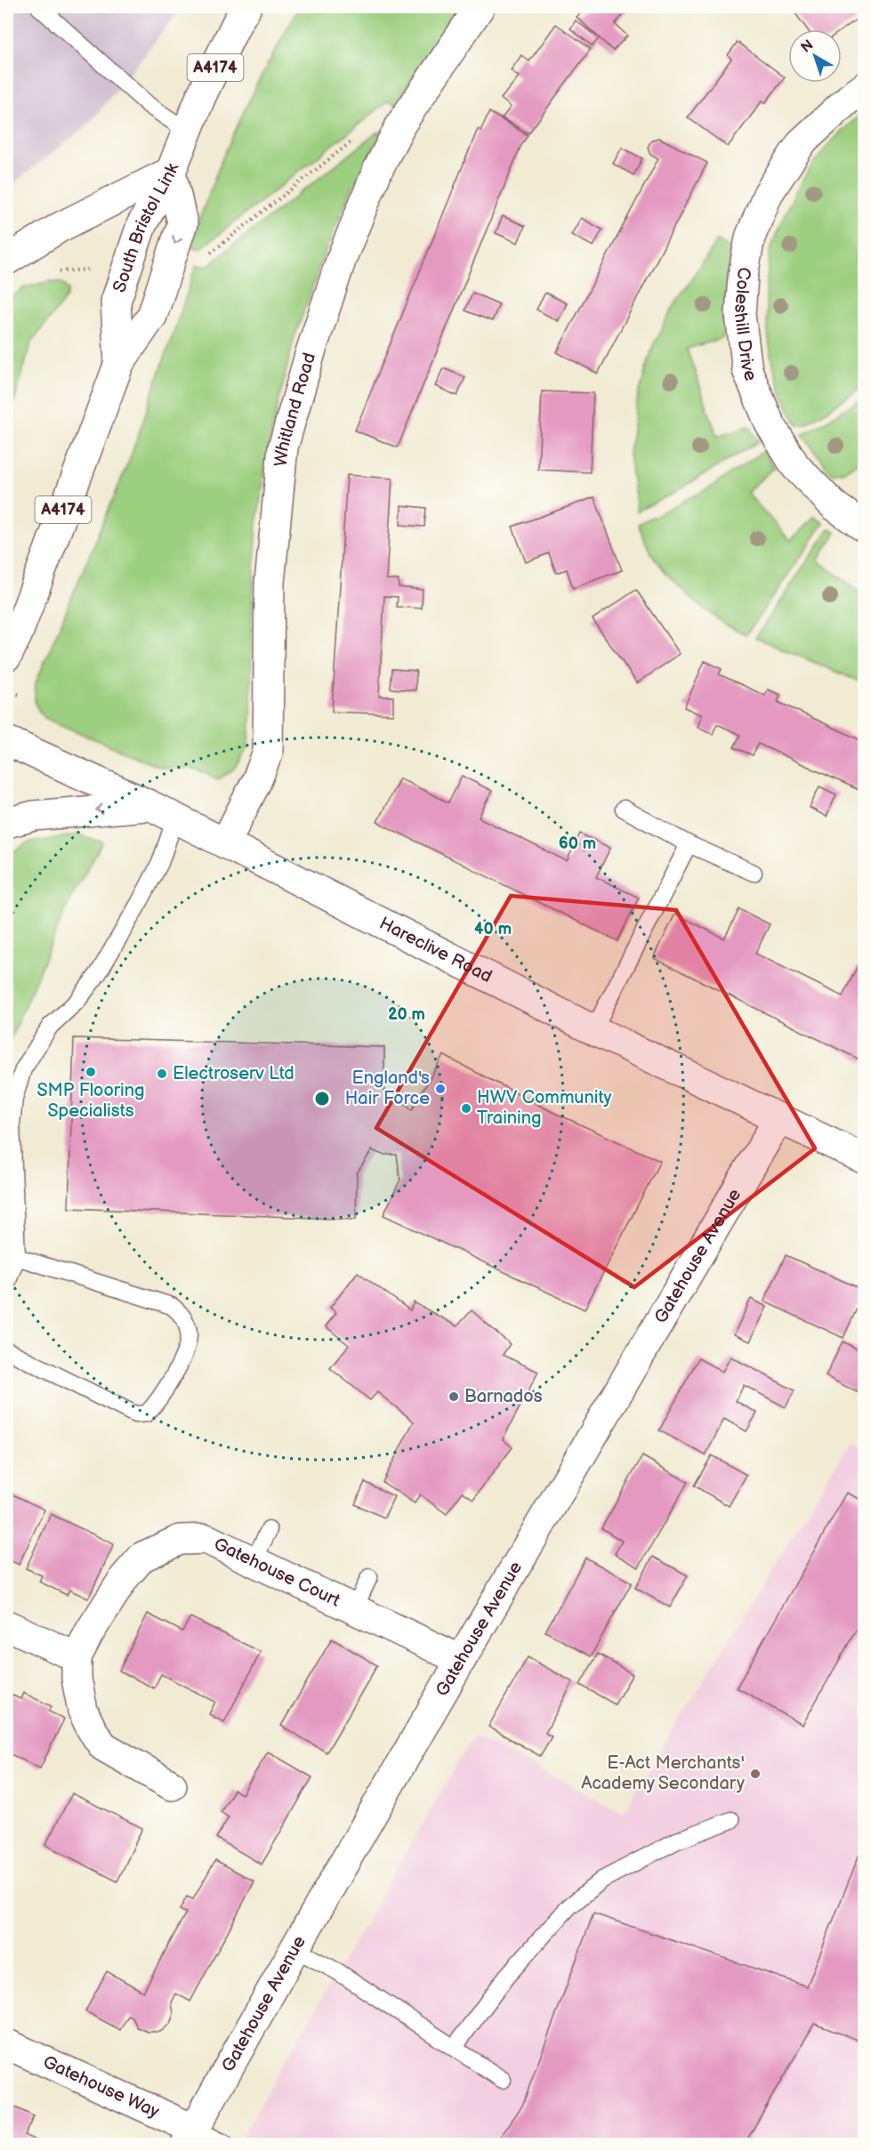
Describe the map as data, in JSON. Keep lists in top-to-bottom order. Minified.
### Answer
{"streets":{"main road":["A4174","South Bristol Link","Coleshill Drive","Whitland Road","Hareclive Road","Gatehouse Avenue","Gatehouse Court","Gatehouse Way"]},"crossings":[["A4174","South Bristol Link"],["Whitland Road","Hareclive Road"],["Hareclive Road","Gatehouse Avenue"],["Gatehouse Avenue","Gatehouse Court"],["Gatehouse Avenue","Gatehouse Way"]],"places":["SMP Flooring Specialists","Electroserv Ltd","England's Hair Force","HWV Community Training","Barnados","E-Act Merchants' Academy Secondary"],"north":"top left","rings":["60 m","40 m","20 m"]}
